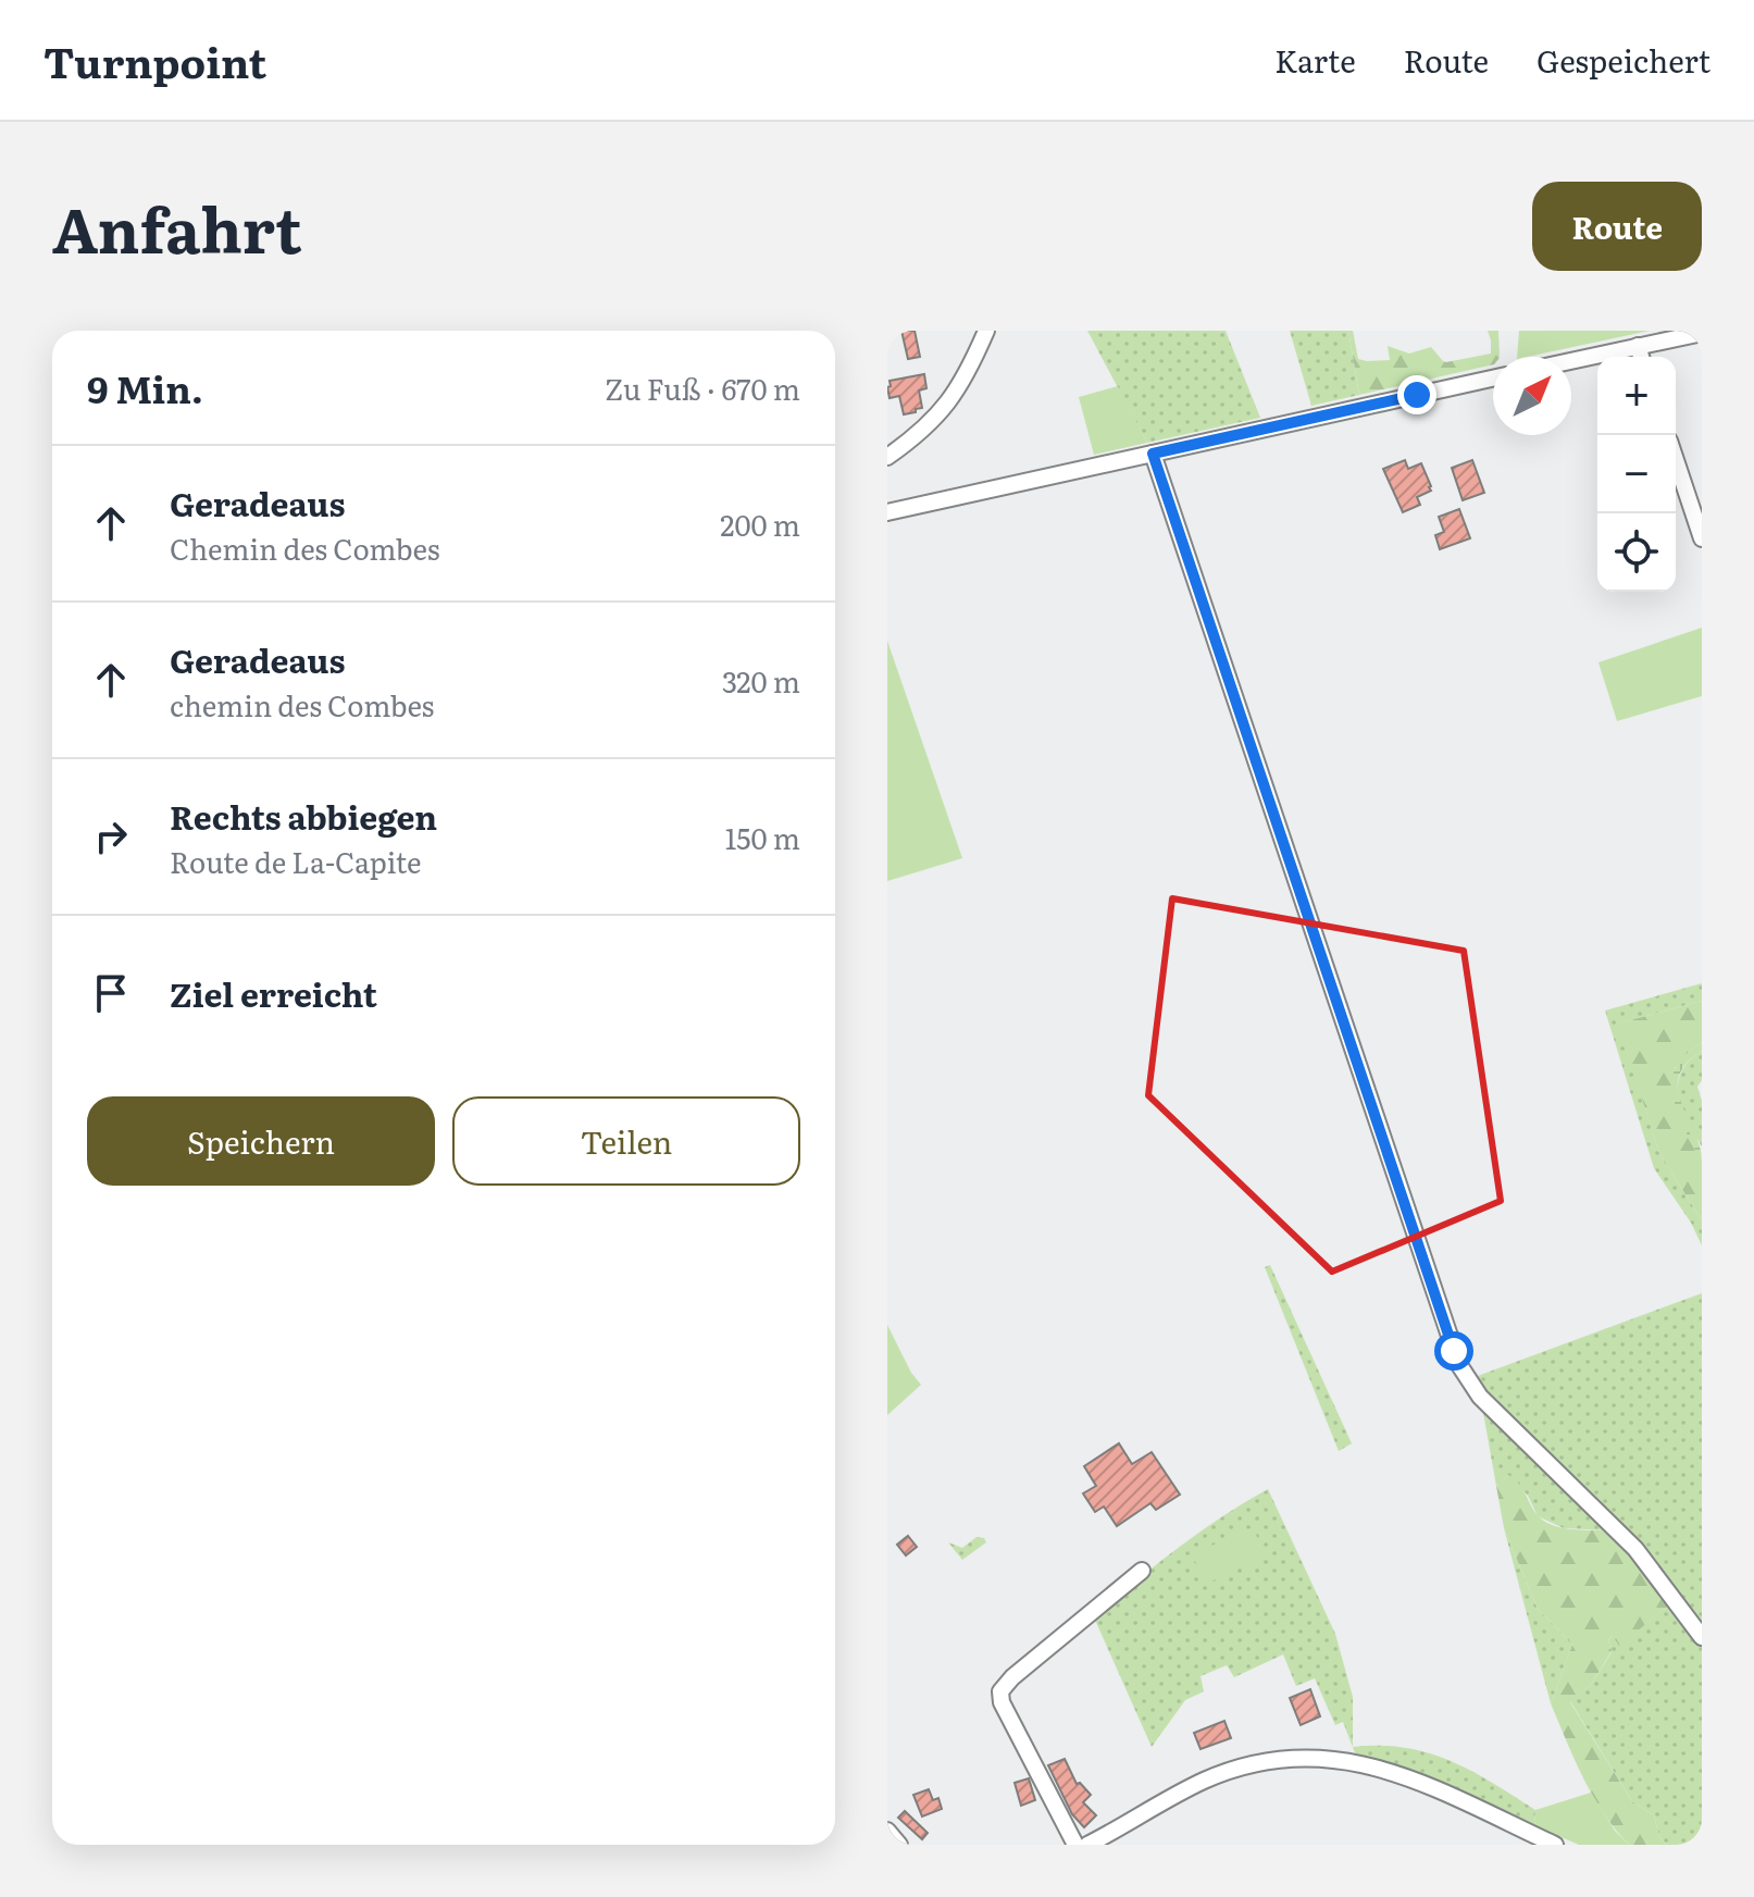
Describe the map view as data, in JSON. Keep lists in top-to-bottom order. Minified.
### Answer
{"north":"top right","page":{"header":"Turnpoint","nav":["Karte","Route","Gespeichert"],"title":"Anfahrt","buttons":["Route",["Speichern","Teilen"]],"heading":["9 Min.","Zu Fuß · 670 m"],"map_buttons":["+","−"],"list":[["Geradeaus","Chemin des Combes","200 m"],["Geradeaus","chemin des Combes","320 m"],["Rechts abbiegen","Route de La-Capite","150 m"],"Ziel erreicht"]}}
